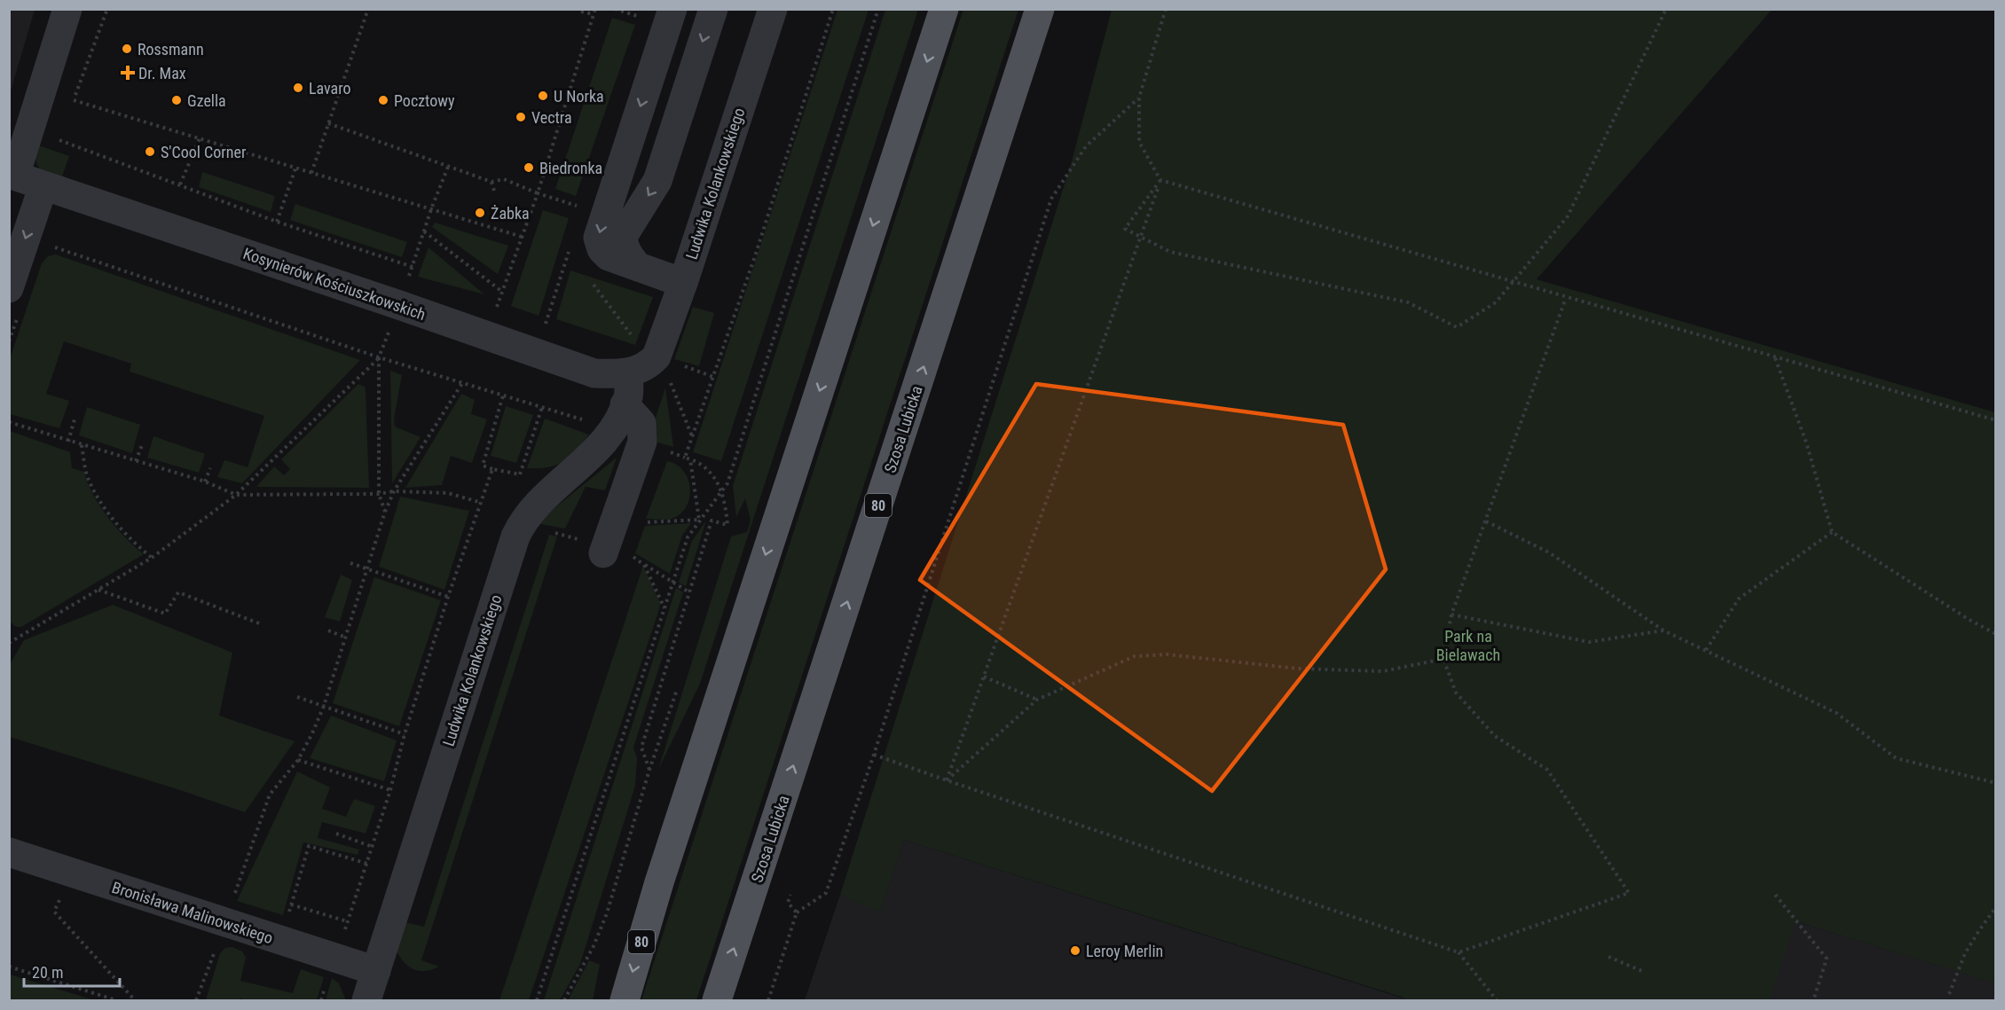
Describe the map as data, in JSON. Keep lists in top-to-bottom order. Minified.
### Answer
{"streets":{"main road":["Szosa Lubicka","80"],"street":["Ludwika Kolankowskiego","Kosynierów Kościuszkowskich","Bronisława Malinowskiego"]},"crossings":[["Ludwika Kolankowskiego","Kosynierów Kościuszkowskich"],["Ludwika Kolankowskiego","Bronisława Malinowskiego"]],"parks":["Park na Bielawach"],"places":{"other":["Rossmann","Lavaro","U Norka","Gzella","Pocztowy","Vectra","S'Cool Corner","Biedronka","Żabka","Leroy Merlin"],"health":["Dr. Max"]},"scale_bar":"20 m"}
